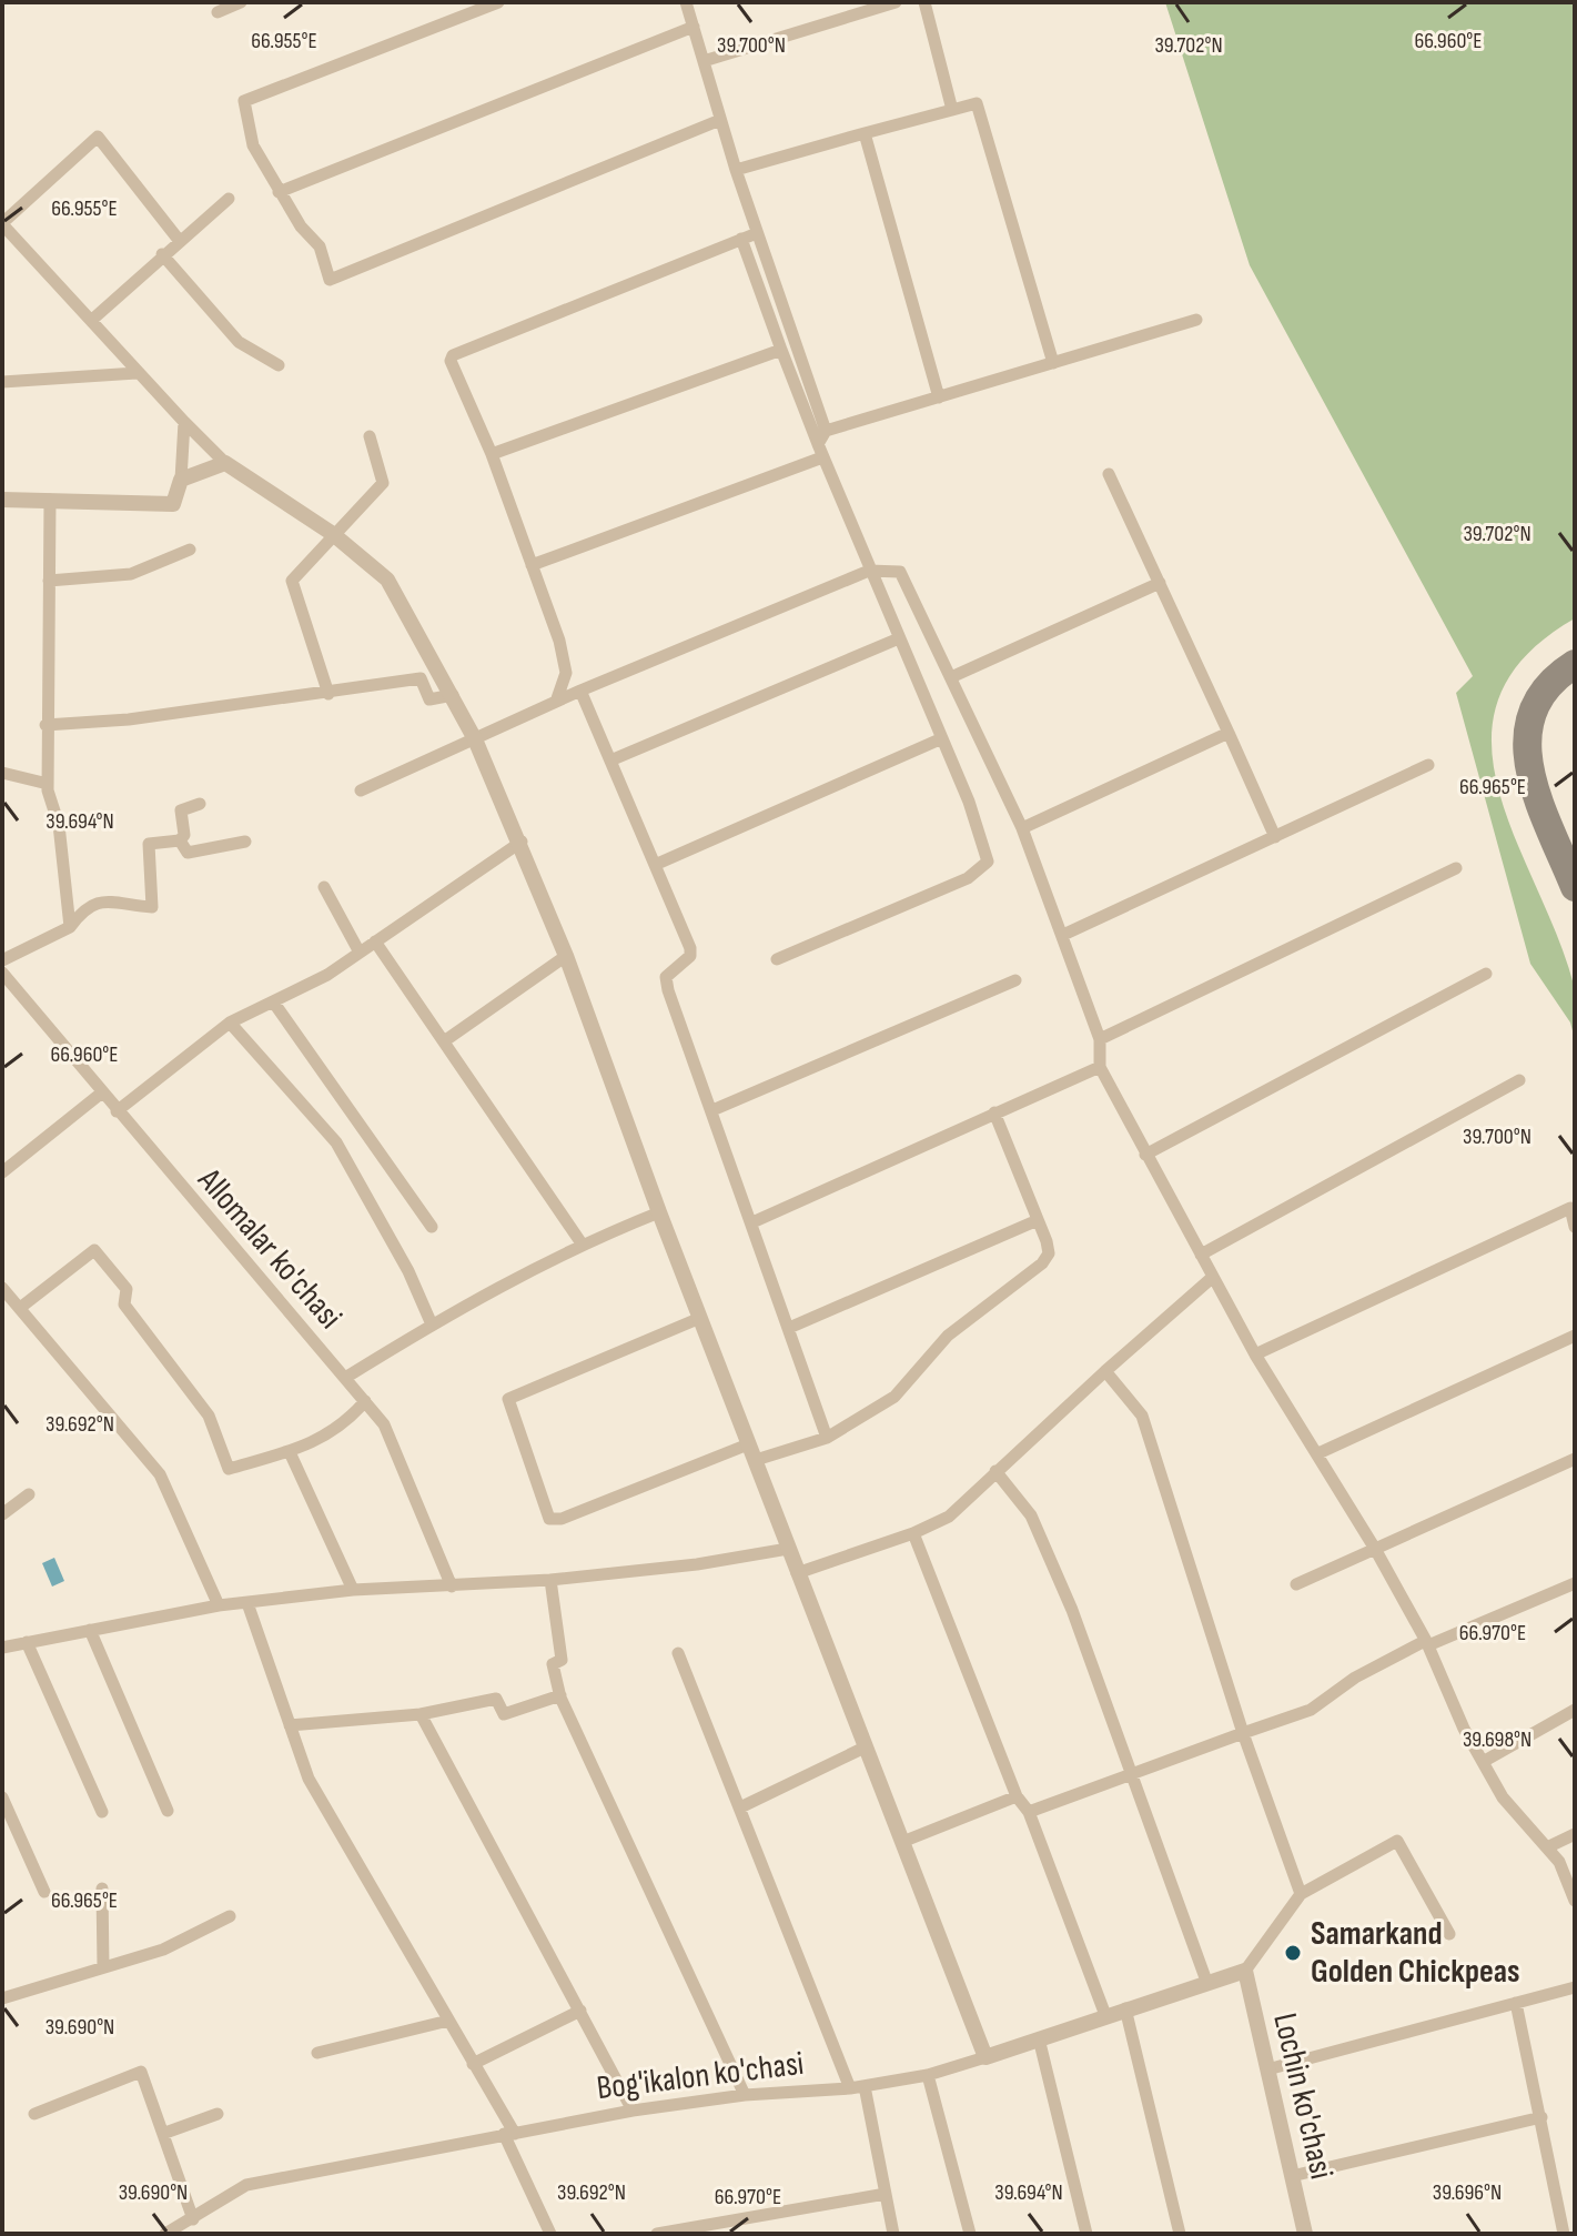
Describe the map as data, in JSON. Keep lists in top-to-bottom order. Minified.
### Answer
{"streets":{"street":["Allomalar ko'chasi","Bog'ikalon ko'chasi","Lochin ko'chasi"]},"crossings":[["Bog'ikalon ko'chasi","Lochin ko'chasi"]],"places":["Samarkand Golden Chickpeas"],"coordinates":["66.955°E","66.960°E","39.700°N","39.702°N","66.965°E","39.694°N","39.692°N","66.970°E","39.698°N","39.690°N","39.696°N"]}
